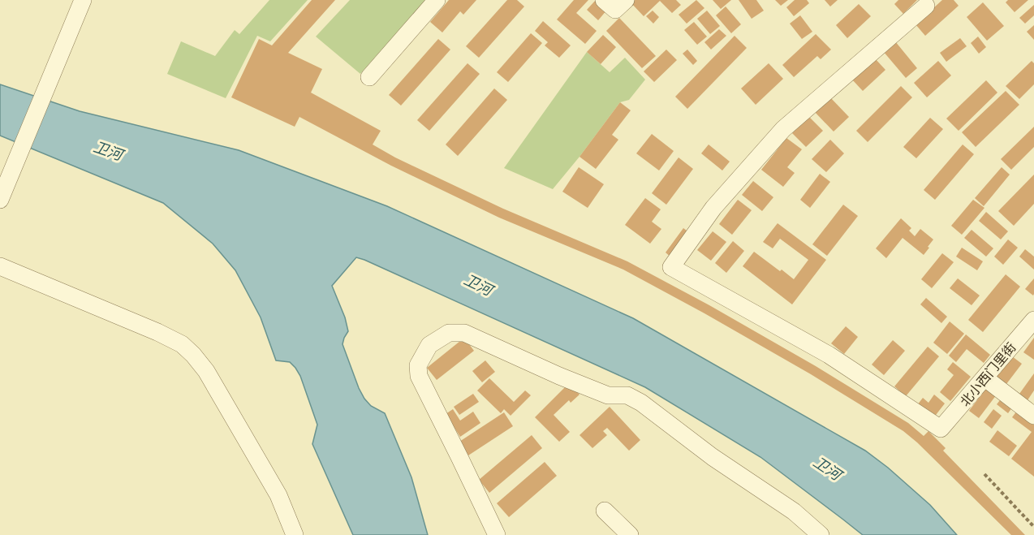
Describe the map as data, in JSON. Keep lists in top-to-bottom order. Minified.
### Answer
{"streets":{"street":["北小西门里街"]},"water":["卫河"]}
